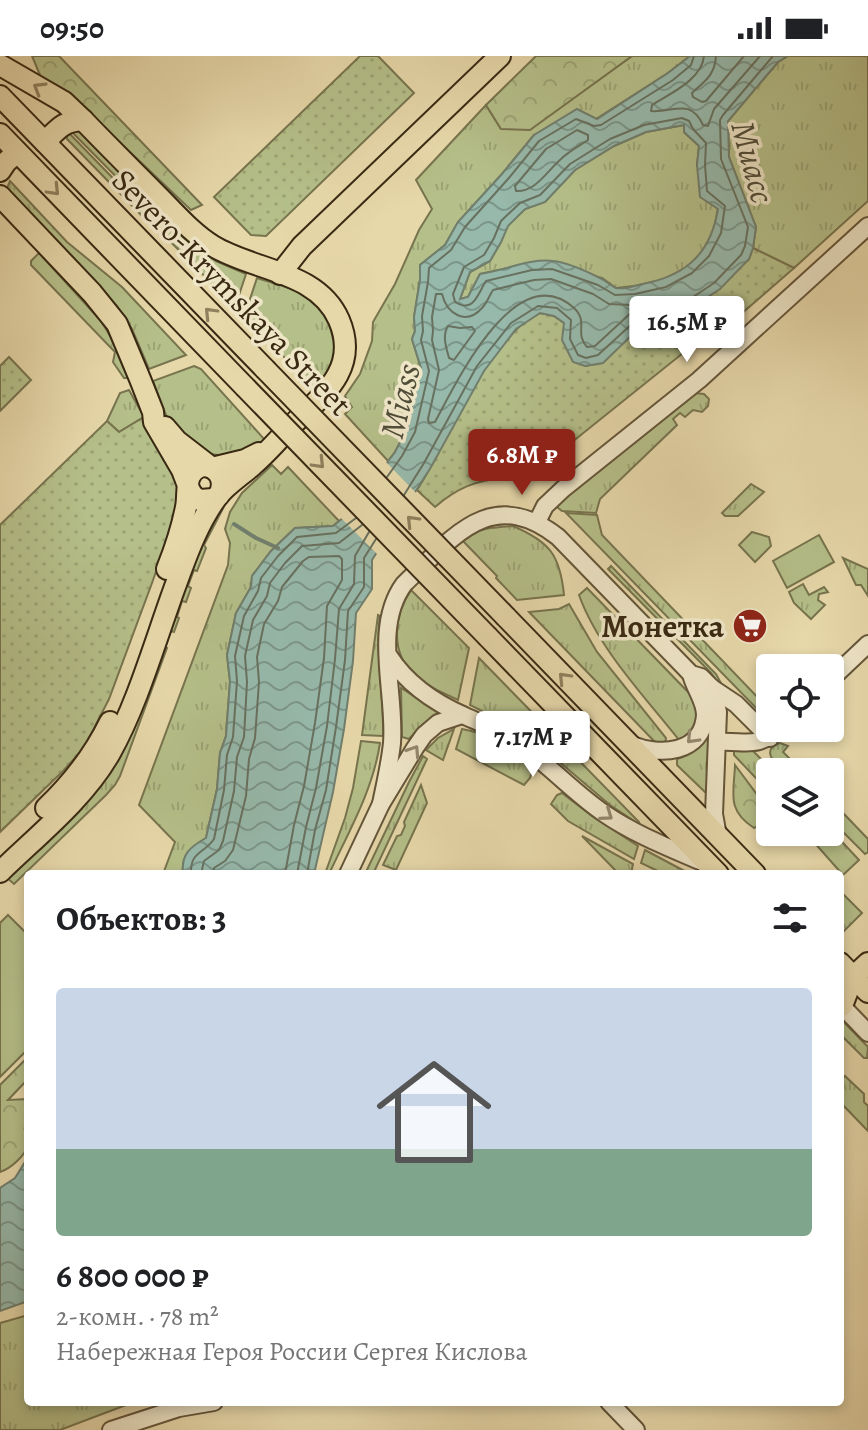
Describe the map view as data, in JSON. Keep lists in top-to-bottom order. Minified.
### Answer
{"streets":{"main road":["Severo-Krymskaya Street"]},"water":["Миасс","Miass"],"places":{"supermarket":["Монетка"]},"page":{"status":"09:50","price":["16.5M ₽","6.8M ₽","7.17M ₽"],"heading":"Объектов: 3","list":[{"name":"6 800 000 ₽","note":"2-комн. · 78 m² · Набережная Героя России Сергея Кислова"}]}}
